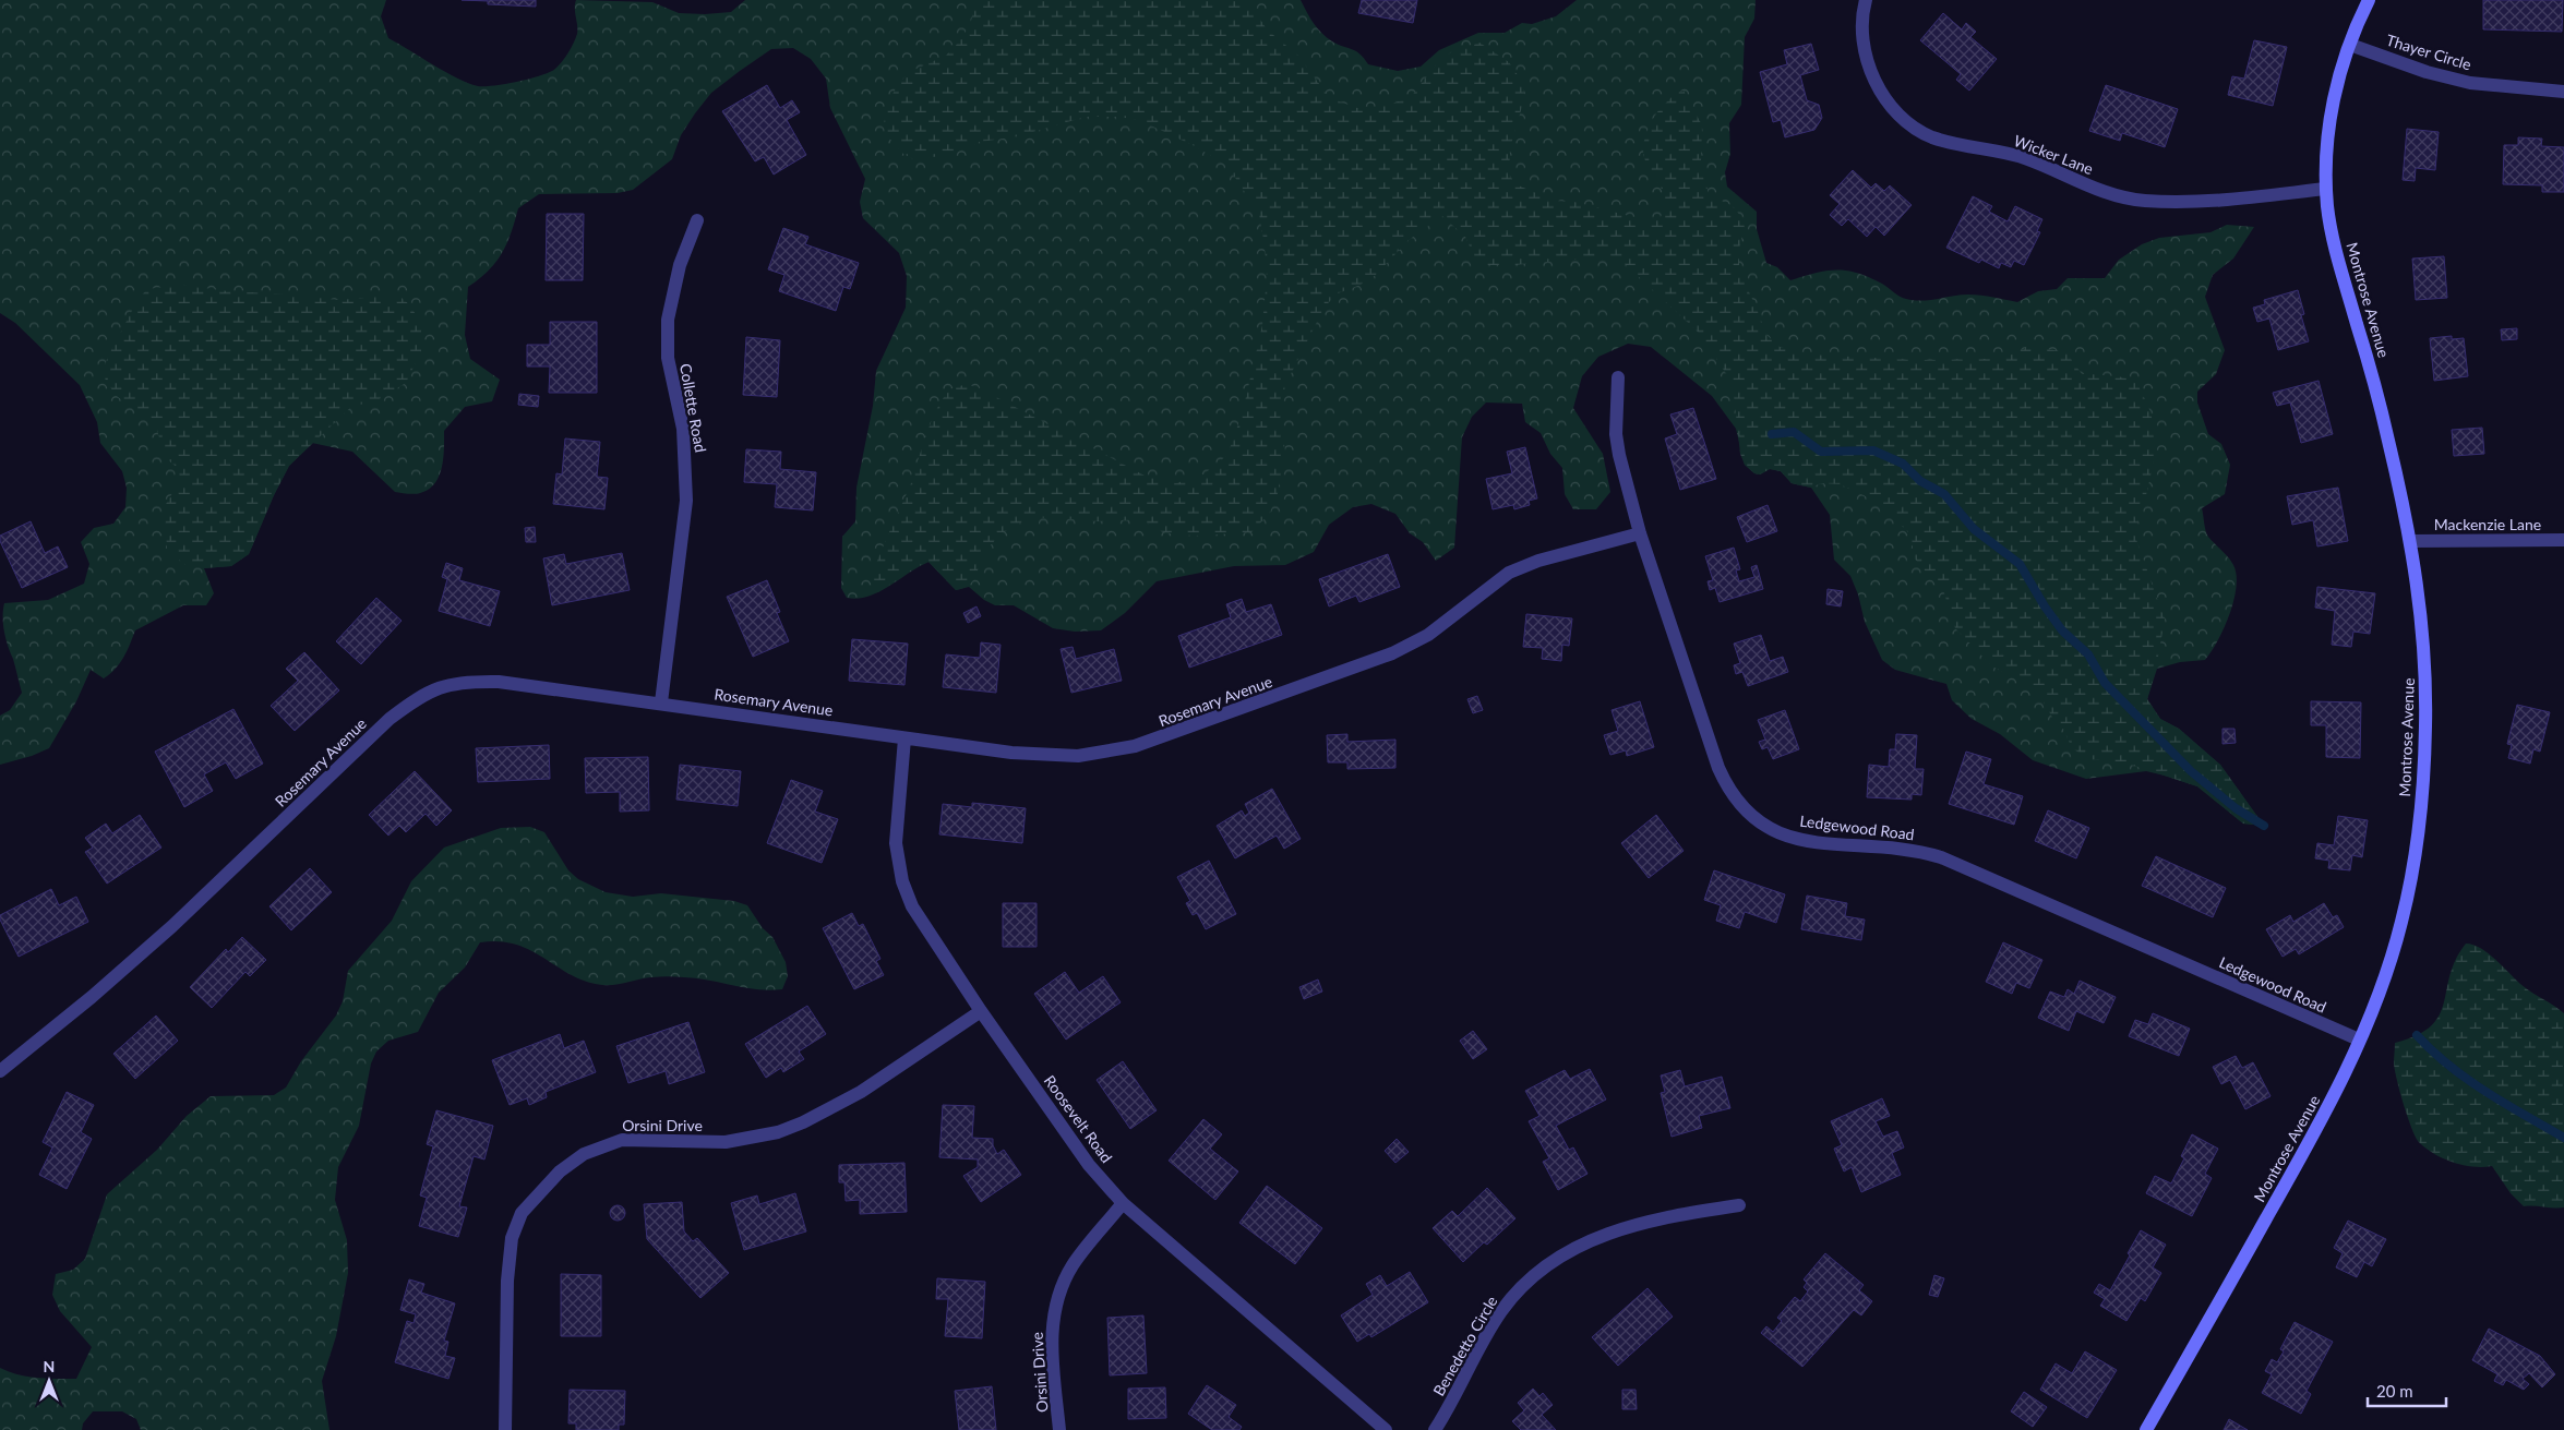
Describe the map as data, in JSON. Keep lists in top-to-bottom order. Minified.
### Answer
{"streets":{"main road":["Montrose Avenue"],"street":["Thayer Circle","Wicker Lane","Collette Road","Mackenzie Lane","Rosemary Avenue","Ledgewood Road","Roosevelt Road","Orsini Drive","Benedetto Circle"]},"crossings":[["Thayer Circle","Montrose Avenue"],["Wicker Lane","Montrose Avenue"],["Montrose Avenue","Mackenzie Lane"],["Montrose Avenue","Ledgewood Road"],["Collette Road","Rosemary Avenue"],["Rosemary Avenue","Ledgewood Road"],["Rosemary Avenue","Roosevelt Road"],["Roosevelt Road","Orsini Drive"]],"scale_bar":"20 m","north":"top"}
